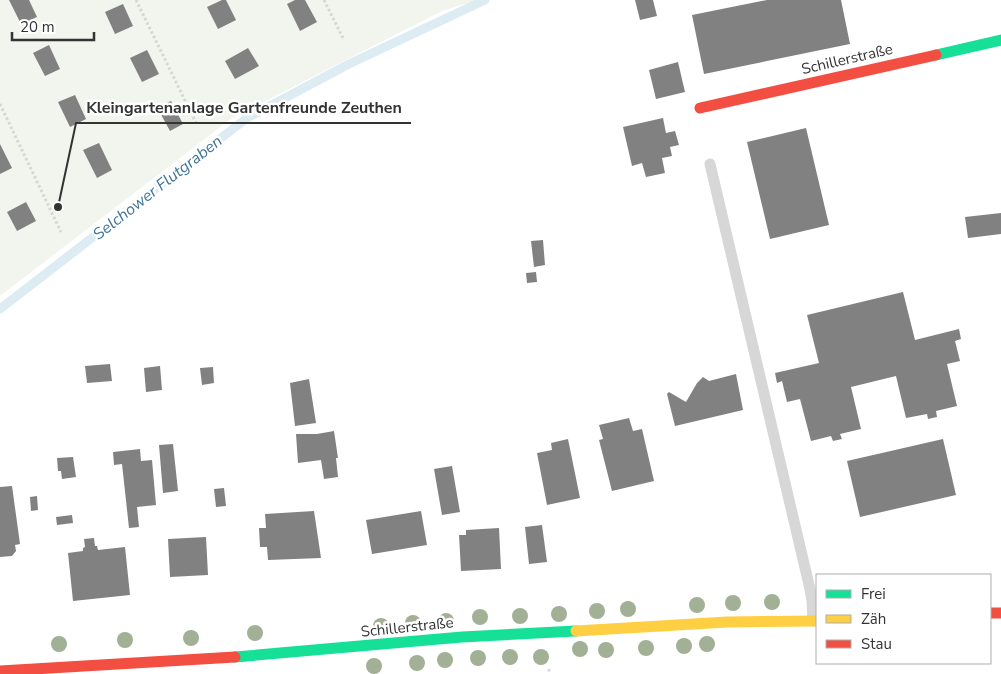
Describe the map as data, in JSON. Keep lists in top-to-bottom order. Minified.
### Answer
{"streets":{"street":["Schillerstraße"]},"water":["Selchower Flutgraben"],"places":["Kleingartenanlage Gartenfreunde Zeuthen"],"legend":["Frei","Zäh","Stau"],"scale_bar":"20 m"}
